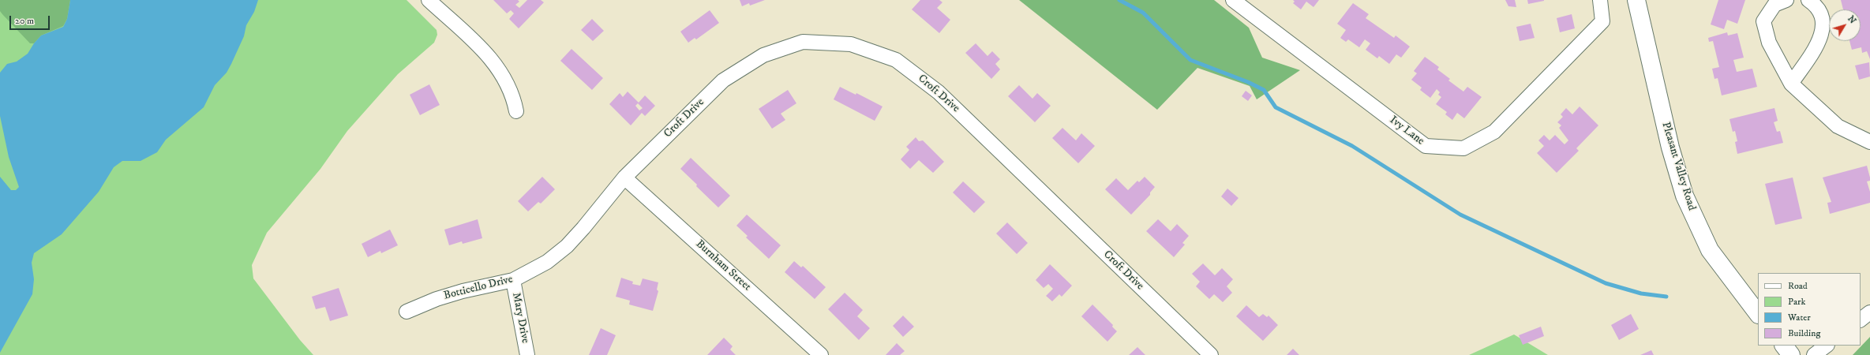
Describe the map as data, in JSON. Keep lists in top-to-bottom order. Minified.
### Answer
{"streets":{"main road":["Pleasant Valley Road"],"street":["Croft Drive","Ivy Lane","Burnham Street","Botticello Drive","Mary Drive"]},"crossings":[["Croft Drive","Burnham Street"],["Croft Drive","Botticello Drive"],["Burnham Street","Botticello Drive"],["Botticello Drive","Mary Drive"]],"legend":["Road","Park","Water","Building"],"scale_bar":"20 m","north":"top right"}
